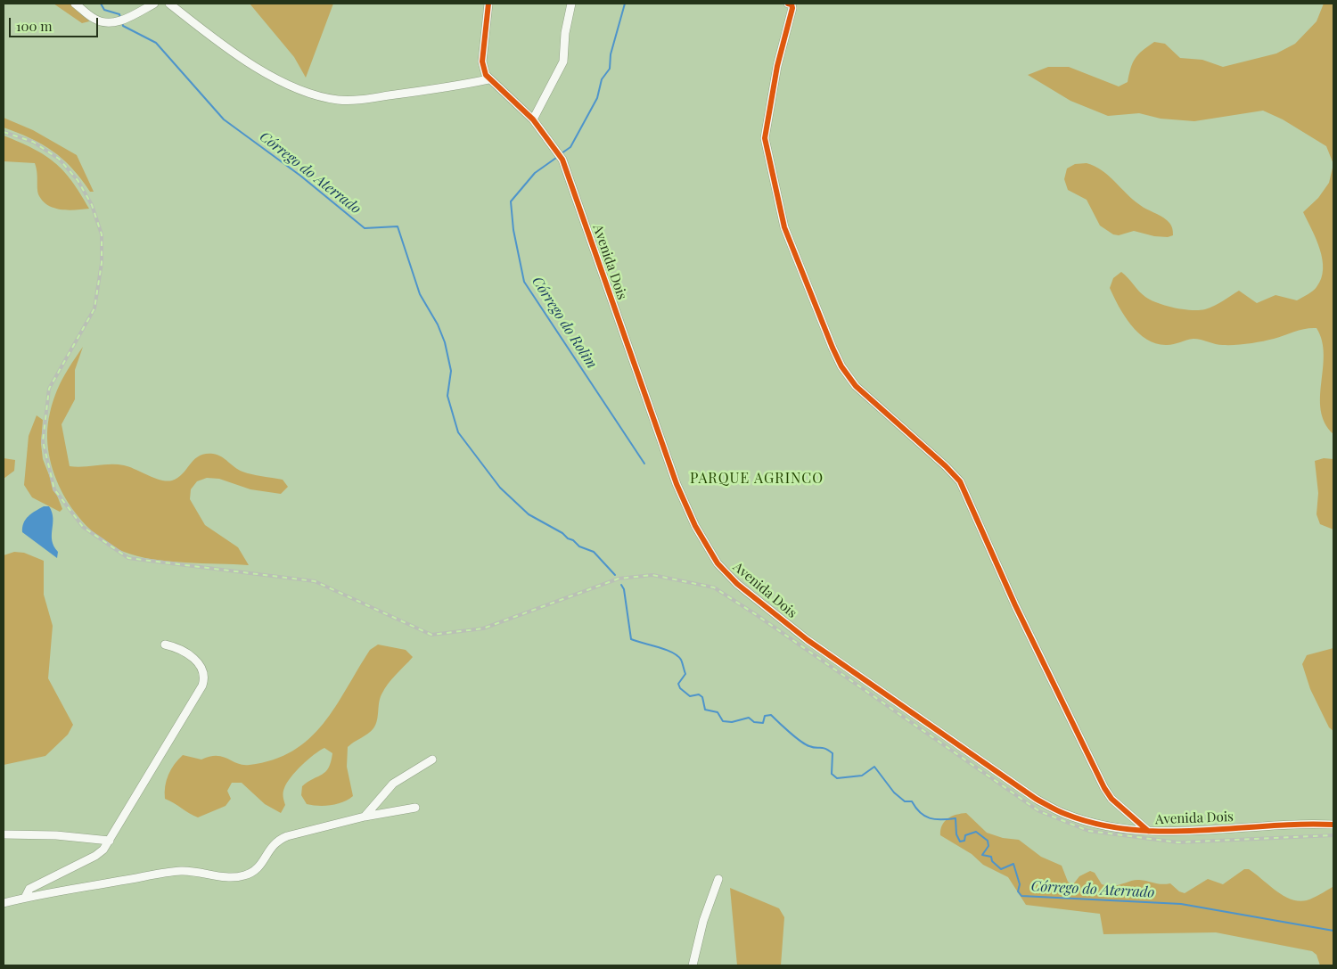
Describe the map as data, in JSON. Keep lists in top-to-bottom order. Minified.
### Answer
{"streets":{"street":["Avenida Dois"]},"districts":["PARQUE AGRINCO"],"water":["Córrego do Aterrado","Córrego do Rolim"],"scale_bar":"100 m"}
